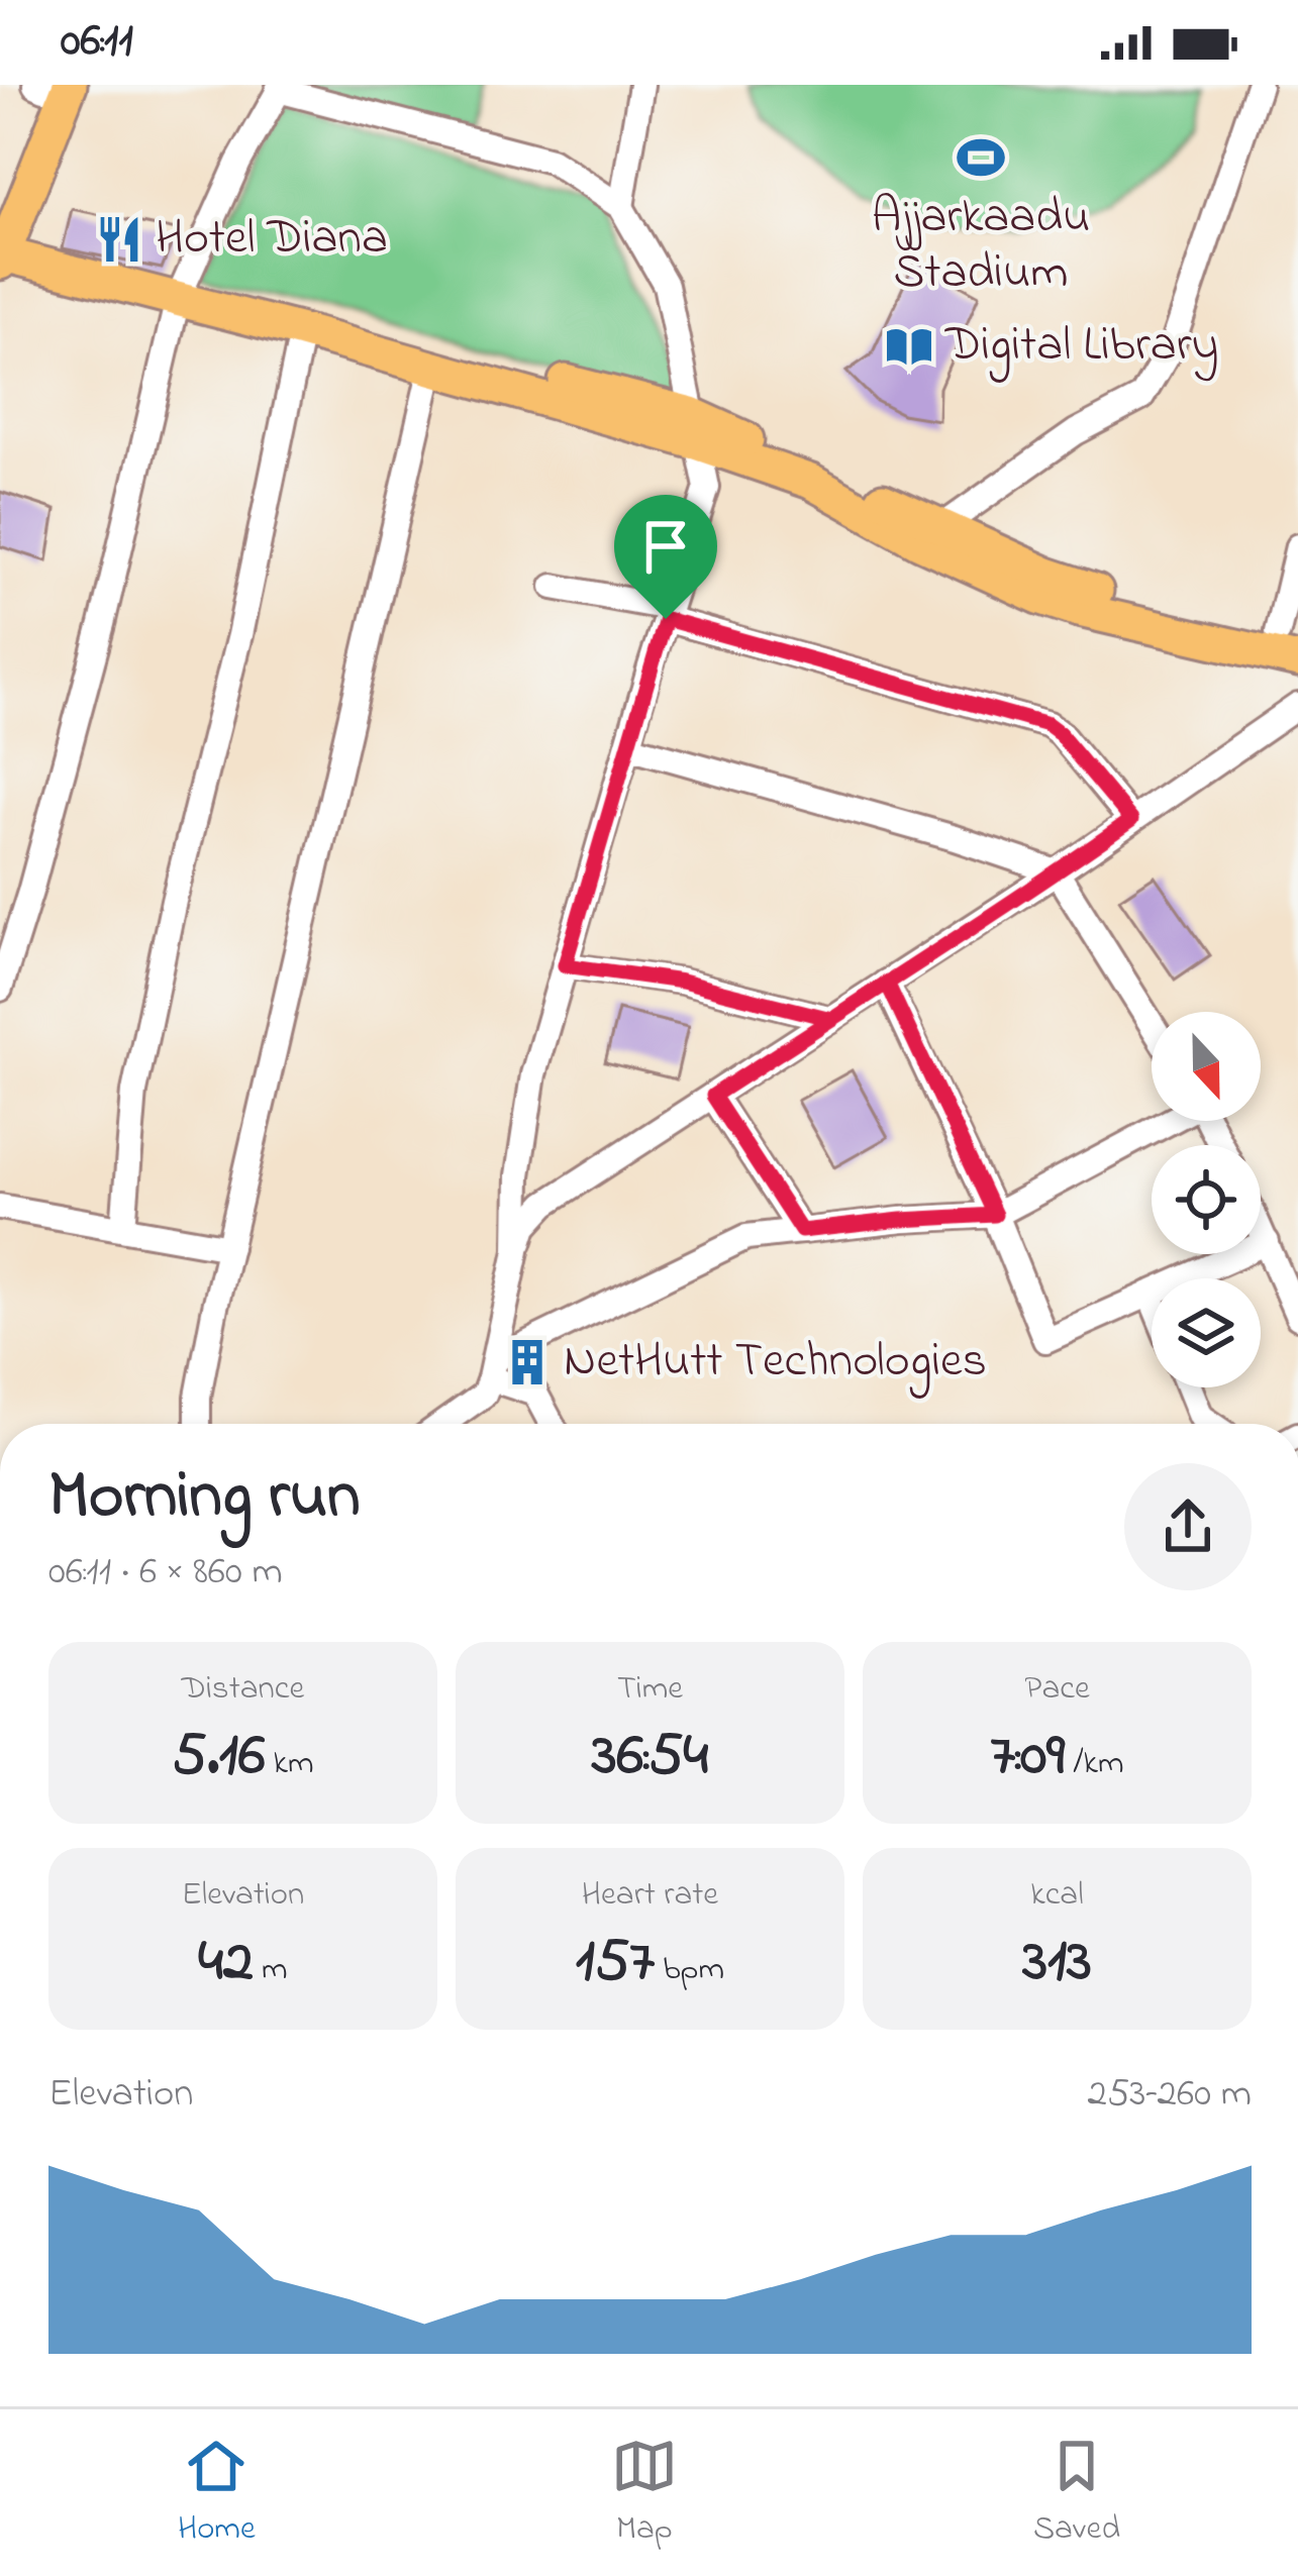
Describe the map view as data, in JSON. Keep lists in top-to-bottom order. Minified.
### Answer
{"places":{"sports":["Ajjarkaadu Stadium"],"restaurant":["Hotel Diana"],"library":["Digital Library"],"building":["NetHutt Technologies"]},"north":"bottom","page":{"status":"06:11","heading":["Morning run","06:11 · 6 × 860 m"],"stats":[["Distance","5.16 km"],["Time","36:54"],["Pace","7:09 /km"],["Elevation","42 m"],["Heart rate","157 bpm"],["kcal","313"]],"chart":["Elevation","253–260 m"],"tabs":["Home","Map","Saved"]}}
